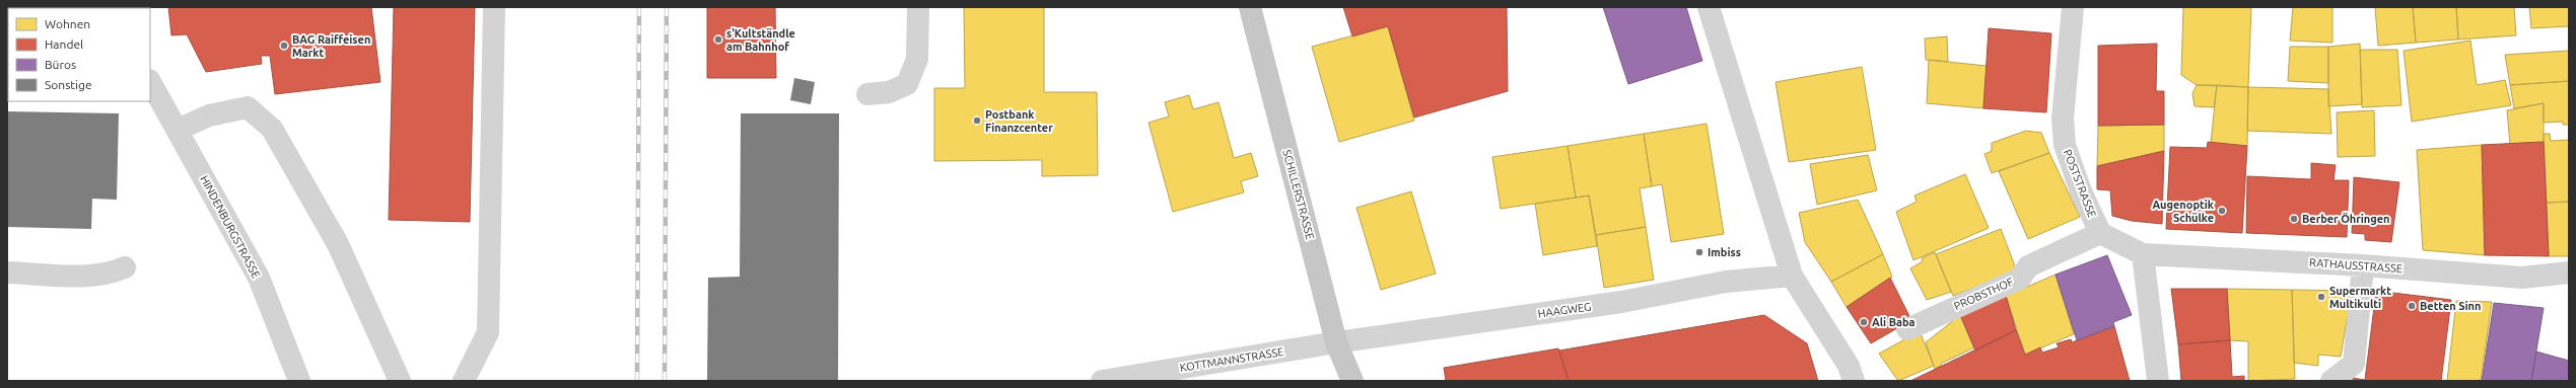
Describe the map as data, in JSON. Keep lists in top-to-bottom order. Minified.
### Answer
{"streets":{"main road":["SCHILLERSTRASSE"],"street":["POSTSTRASSE","HINDENBURGSTRASSE","RATHAUSSTRASSE","PROBSTHOF","HAAGWEG","KOTTMANNSTRASSE"]},"crossings":[["POSTSTRASSE","PROBSTHOF"],["SCHILLERSTRASSE","HAAGWEG"],["SCHILLERSTRASSE","KOTTMANNSTRASSE"],["HAAGWEG","KOTTMANNSTRASSE"]],"places":["s'Kultständle am Bahnhof","BAG Raiffeisen Markt","Postbank Finanzcenter","Augenoptik Schülke","Berber Öhringen","Imbiss","Supermarkt Multikulti","Betten Sinn","Ali Baba"],"legend":["Wohnen","Handel","Büros","Sonstige"]}
